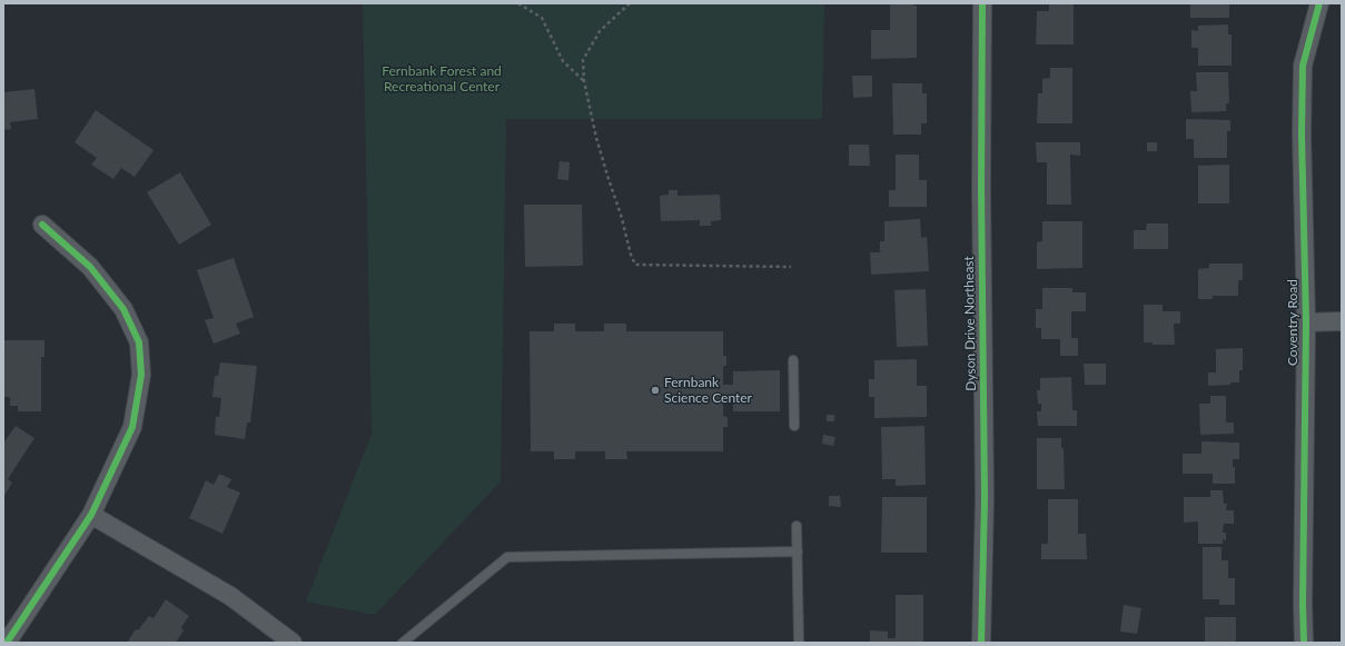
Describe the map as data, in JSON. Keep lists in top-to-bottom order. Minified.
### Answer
{"streets":{"street":["Coventry Road","Dyson Drive Northeast"]},"parks":["Fernbank Forest and Recreational Center"],"places":["Fernbank Science Center"]}
